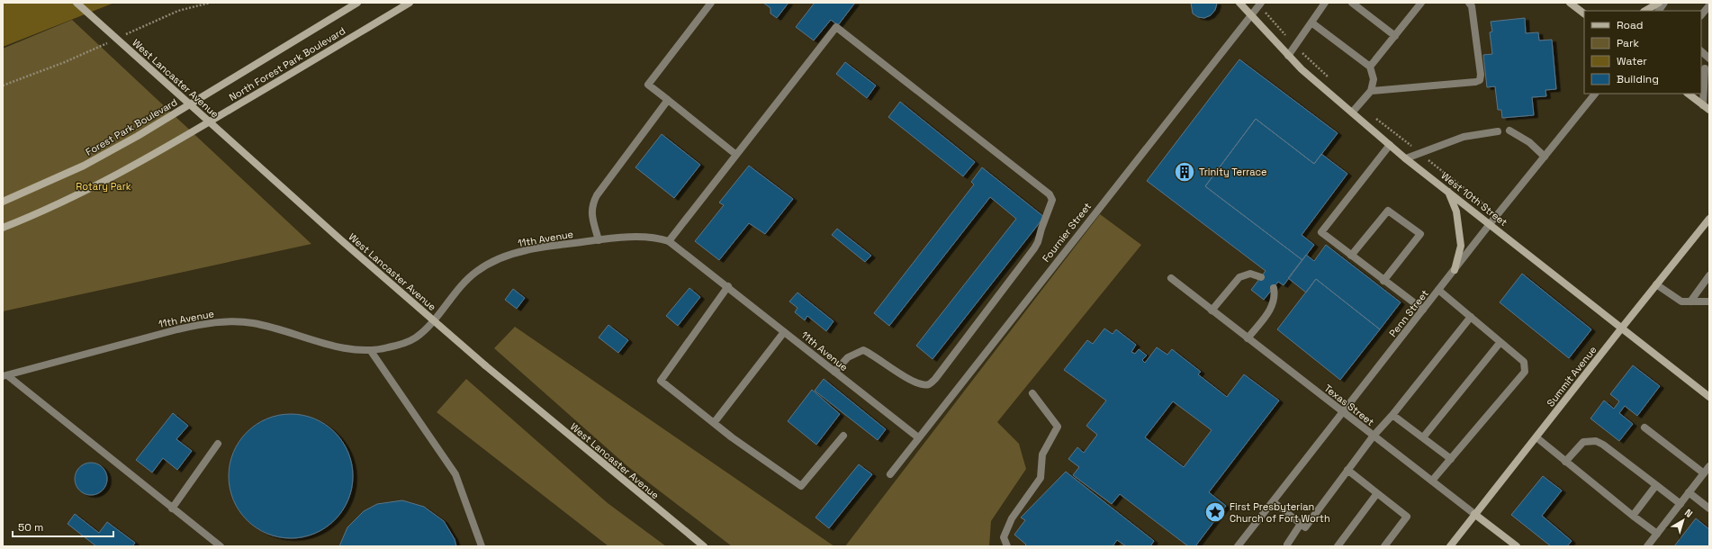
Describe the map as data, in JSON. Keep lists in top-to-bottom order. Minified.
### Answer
{"streets":{"main road":["North Forest Park Boulevard","West Lancaster Avenue","Forest Park Boulevard","West 10th Street","Summit Avenue","Texas Street"],"street":["Fournier Street","11th Avenue","Penn Street"]},"crossings":[["West 10th Street","Fournier Street"],["West 10th Street","Penn Street"],["West 10th Street","Summit Avenue"],["Fournier Street","11th Avenue"],["Penn Street","Texas Street"],["Summit Avenue","Texas Street"]],"parks":["Rotary Park"],"places":{"building":["Trinity Terrace"],"place":["First Presbyterian Church of Fort Worth"]},"legend":["Road","Park","Water","Building"],"scale_bar":"50 m","north":"top right"}
